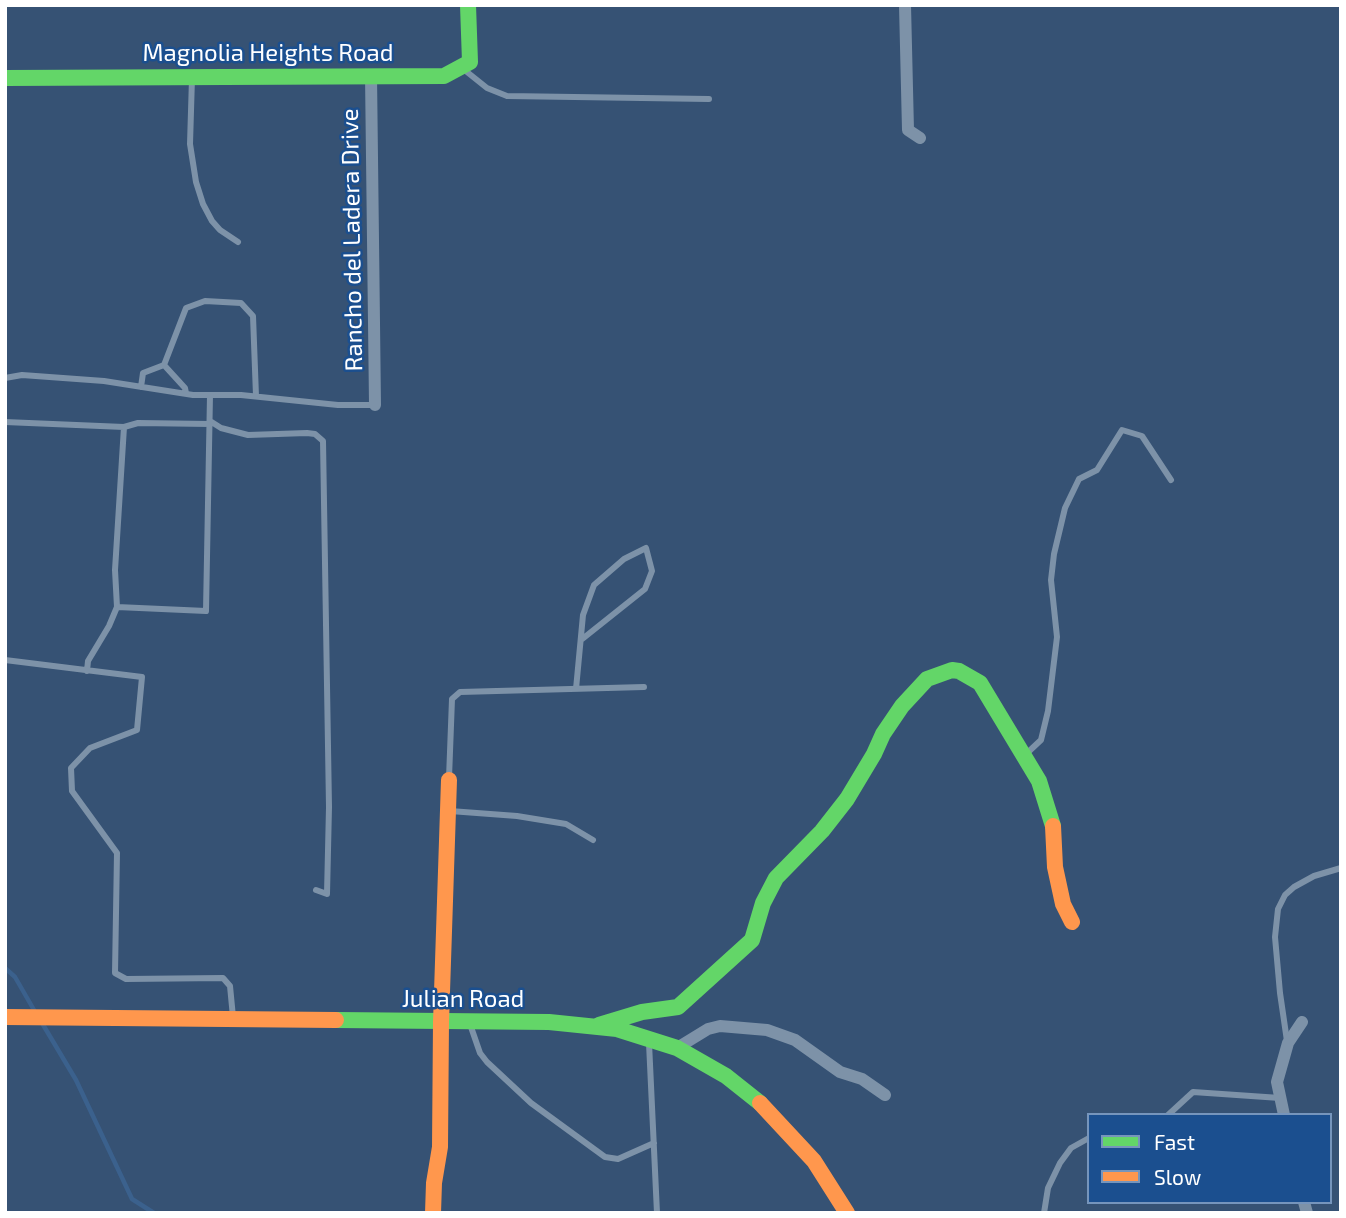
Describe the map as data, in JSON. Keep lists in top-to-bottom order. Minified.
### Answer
{"streets":{"street":["Magnolia Heights Road","Rancho del Ladera Drive","Julian Road"]},"crossings":[["Magnolia Heights Road","Rancho del Ladera Drive"]],"legend":["Fast","Slow"]}
